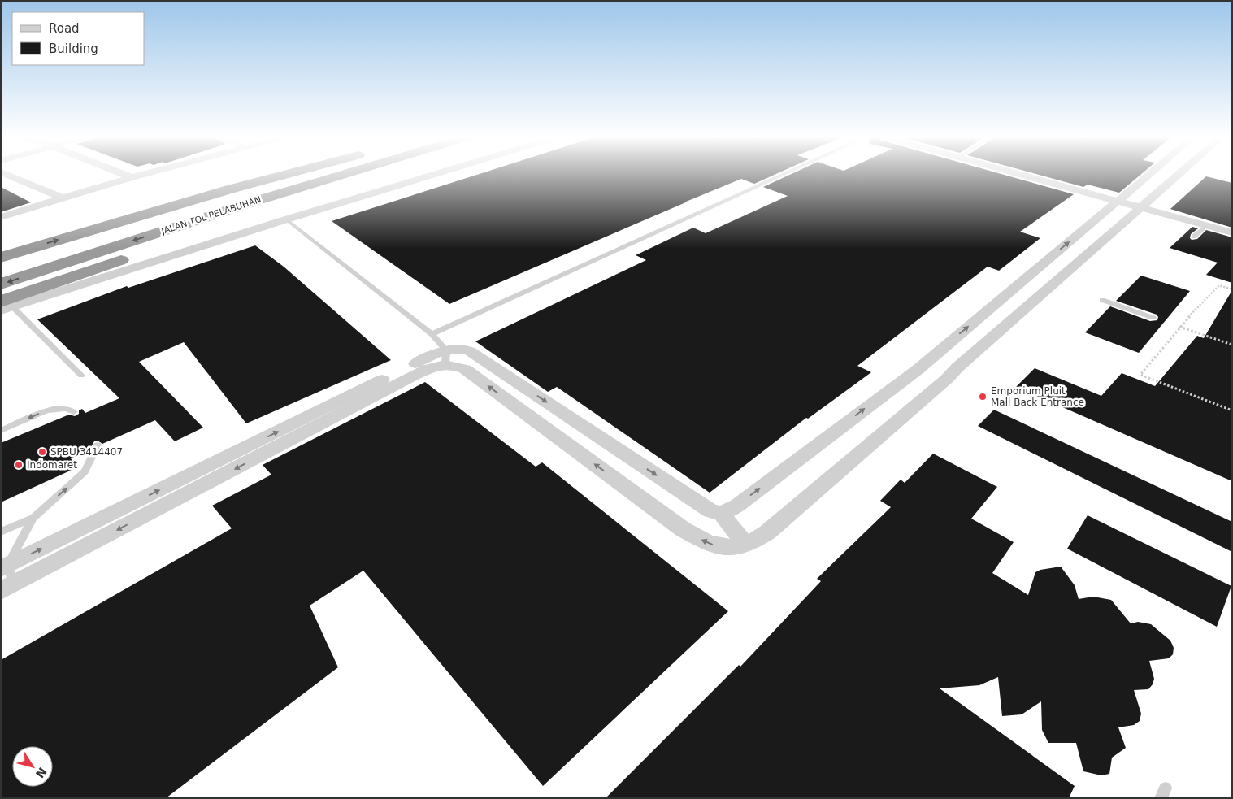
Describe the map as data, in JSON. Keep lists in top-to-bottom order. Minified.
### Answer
{"streets":{"highway":["JALAN TOL PELABUHAN"]},"places":["Emporium Pluit Mall Back Entrance","SPBU 3414407","Indomaret"],"legend":["Road","Building"],"north":"bottom right"}
